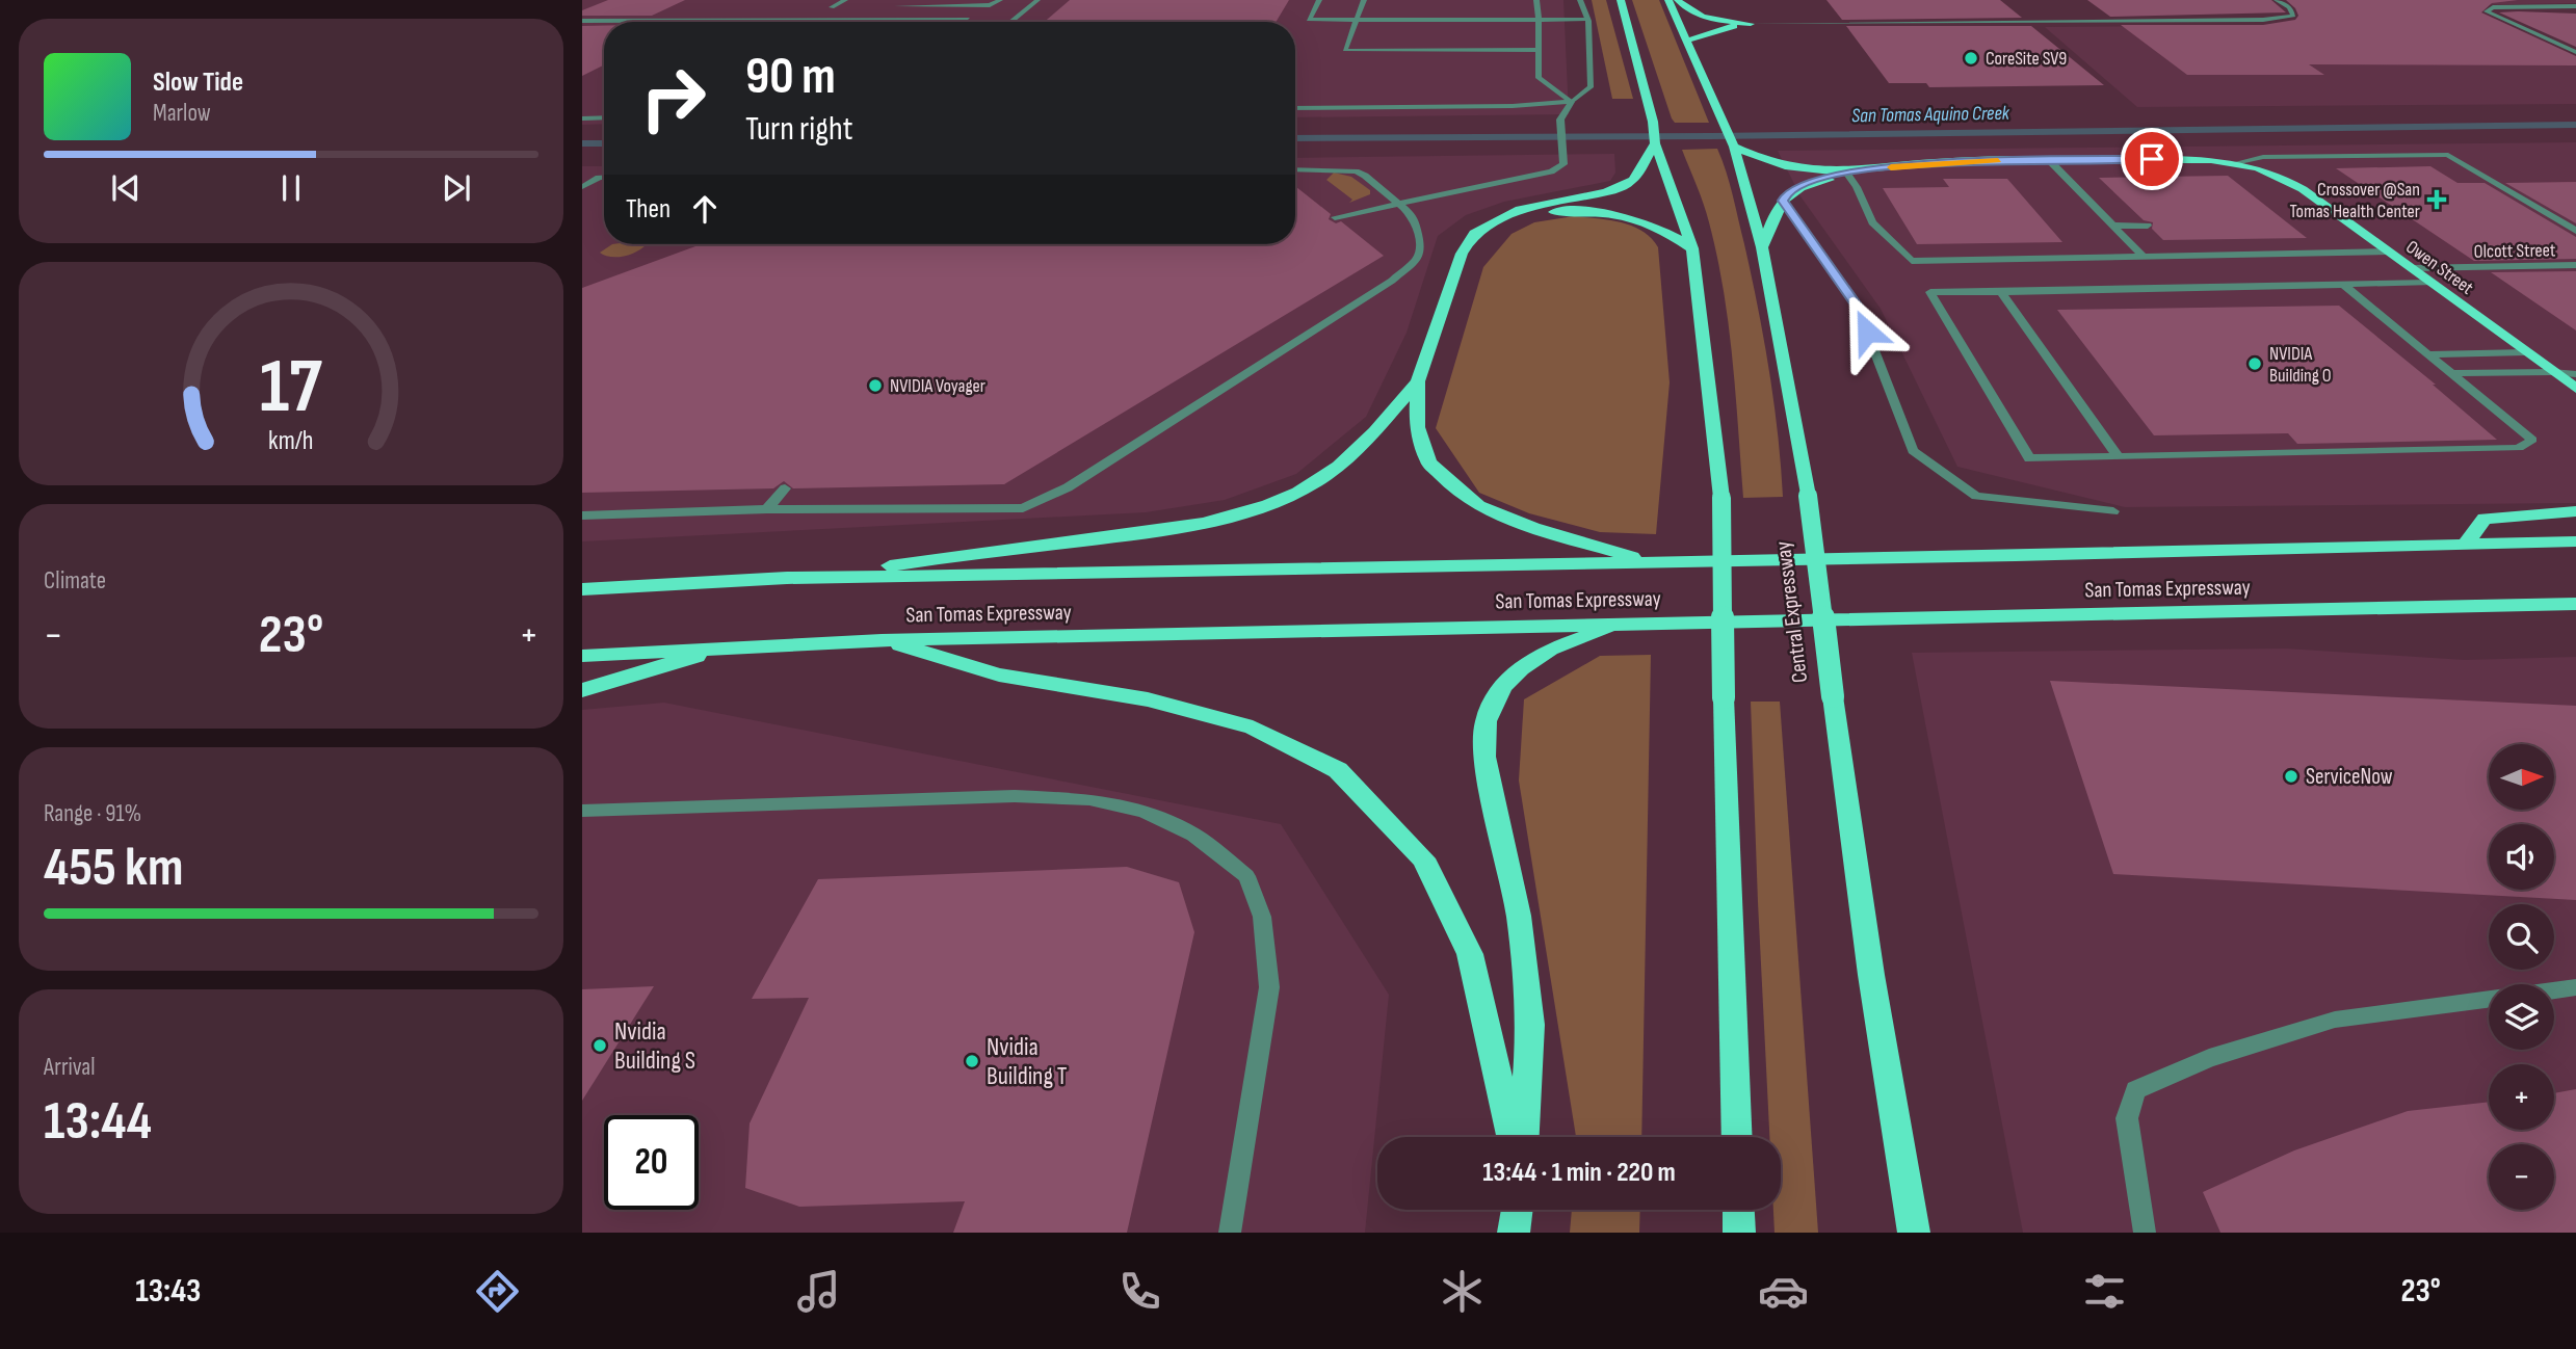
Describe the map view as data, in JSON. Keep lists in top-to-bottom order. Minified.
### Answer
{"streets":{"highway":["Owen Street","San Tomas Expressway","Central Expressway"],"street":["Olcott Street"]},"crossings":[["Olcott Street","Owen Street"]],"water":["San Tomas Aquino Creek"],"places":{"other":["CoreSite SV9","NVIDIA Building O","NVIDIA Voyager","ServiceNow","Nvidia Building S","Nvidia Building T"],"health":["Crossover @San Tomas Health Center"]},"north":"right","page":{"turn":["90 m","Turn right"],"song":["Slow Tide","Marlow"],"then":"Then","tile":["Climate",["Range · 91%","455 km"],["Arrival","13:44"]],"heat":["−","23°","+"],"map_buttons":["+","−"],"limit":"20","trip":"13:44 · 1 min · 220 m","tabs":["13:43","23°"],"gauge":["17","km/h"]}}
